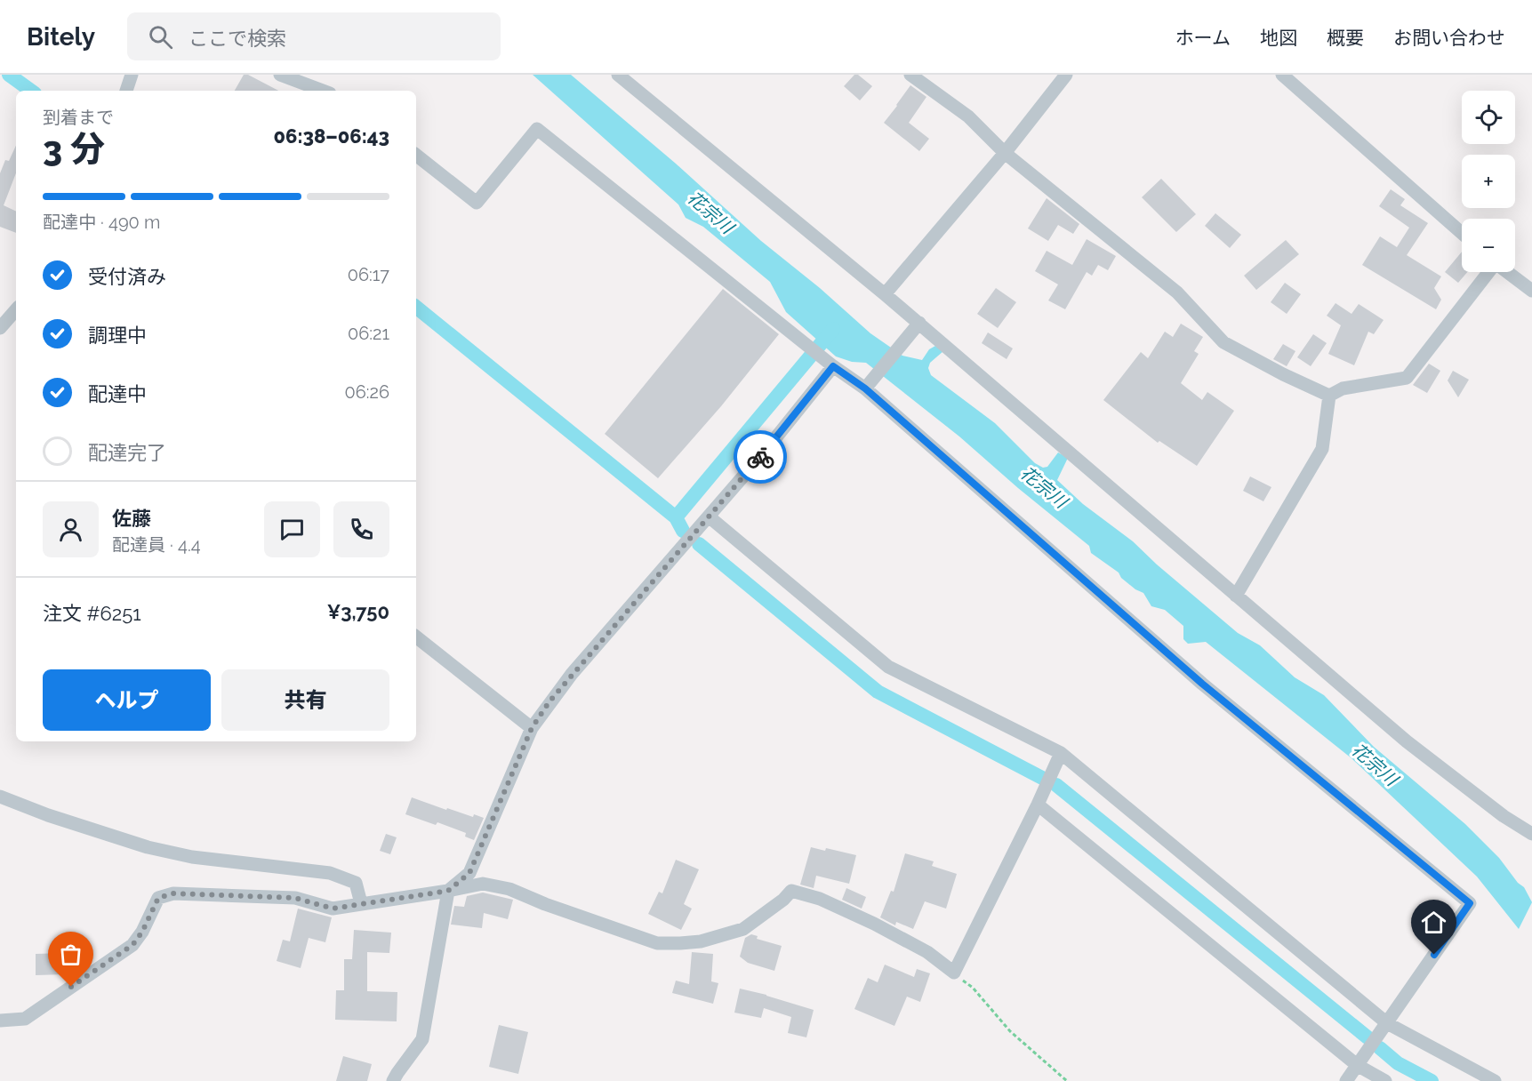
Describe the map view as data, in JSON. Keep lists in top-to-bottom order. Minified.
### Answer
{"water":["花宗川"],"page":{"header":"Bitely","search":"ここで検索","nav":["ホーム","地図","概要","お問い合わせ"],"map_buttons":["+","−"],"heading":["3 分","到着まで","06:38–06:43"],"panel":["佐藤","配達員 · 4.4","注文 #6251","¥3,750"],"bar":"配達中 · 490 m","list":[["受付済み","06:17"],["調理中","06:21"],["配達中","06:26"],"配達完了"],"buttons":["ヘルプ","共有"]}}
